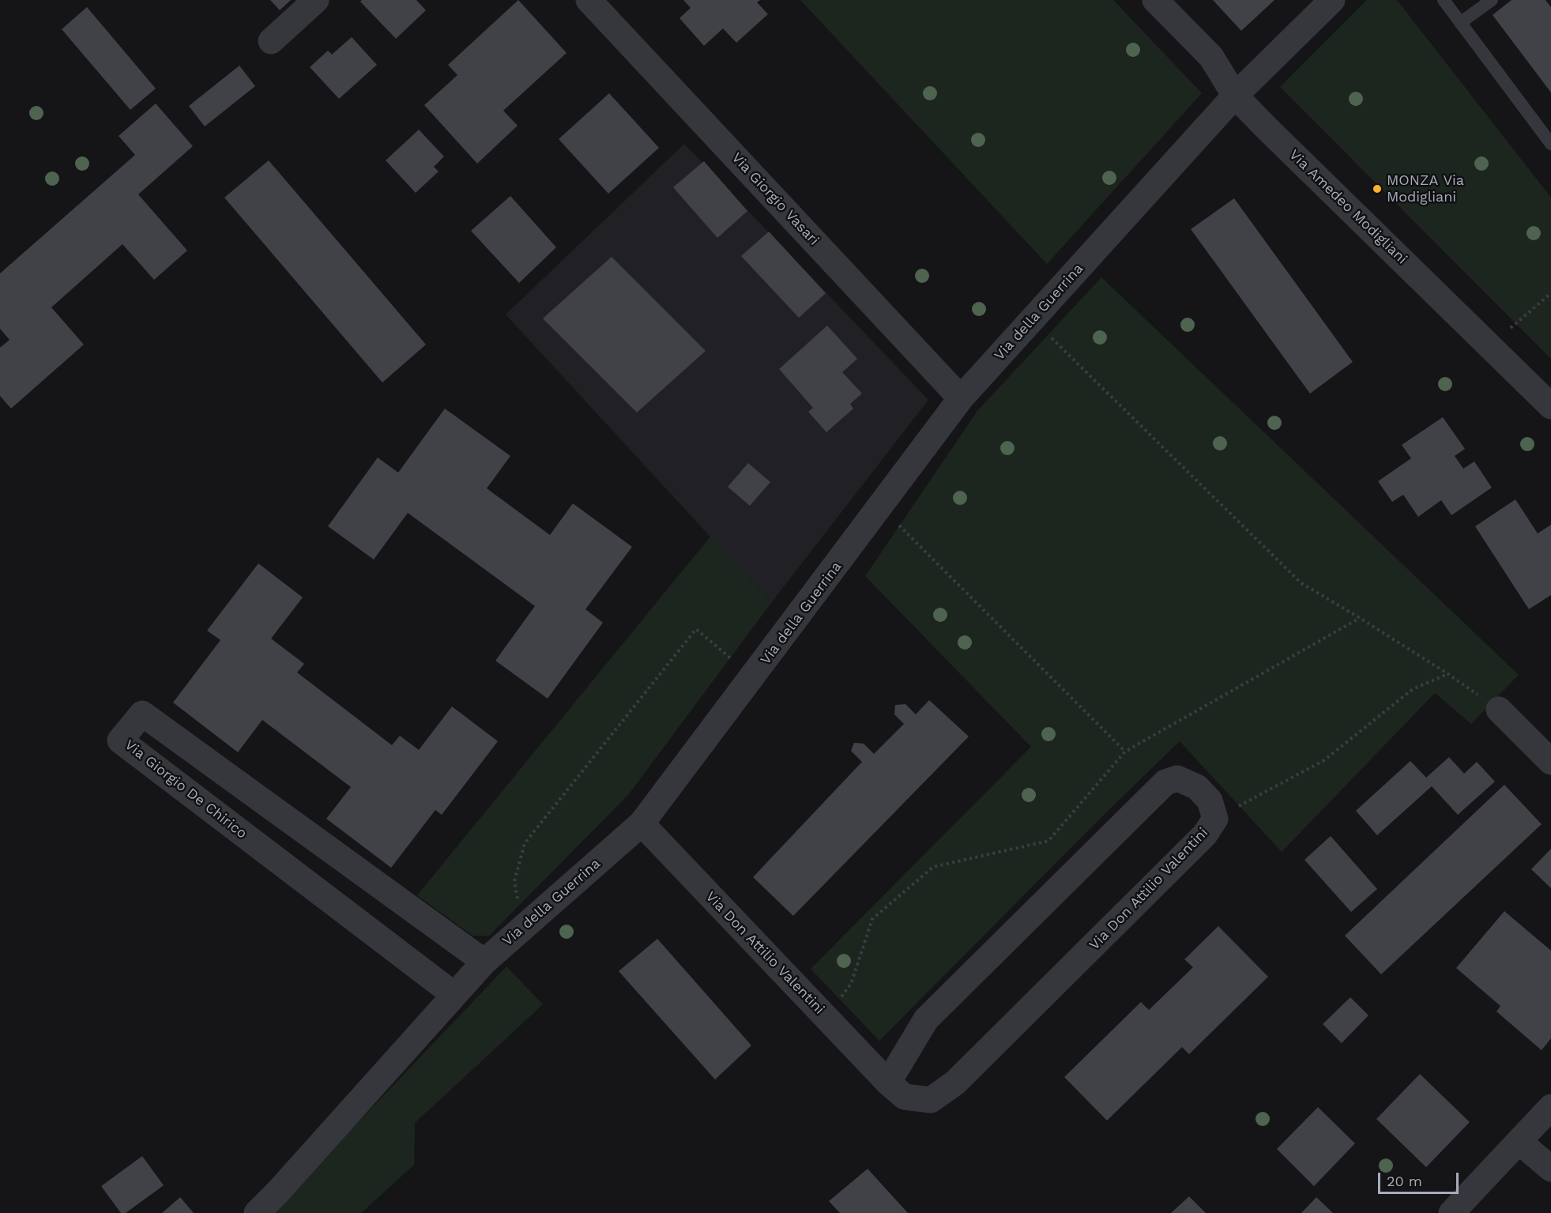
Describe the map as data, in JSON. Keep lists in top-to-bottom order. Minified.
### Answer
{"streets":{"street":["Via Giorgio Vasari","Via Amedeo Modigliani","Via della Guerrina","Via Giorgio De Chirico","Via Don Attilio Valentini"]},"crossings":[["Via Giorgio Vasari","Via della Guerrina"],["Via Amedeo Modigliani","Via della Guerrina"],["Via della Guerrina","Via Giorgio De Chirico"],["Via della Guerrina","Via Don Attilio Valentini"]],"places":["MONZA Via Modigliani"],"scale_bar":"20 m"}
